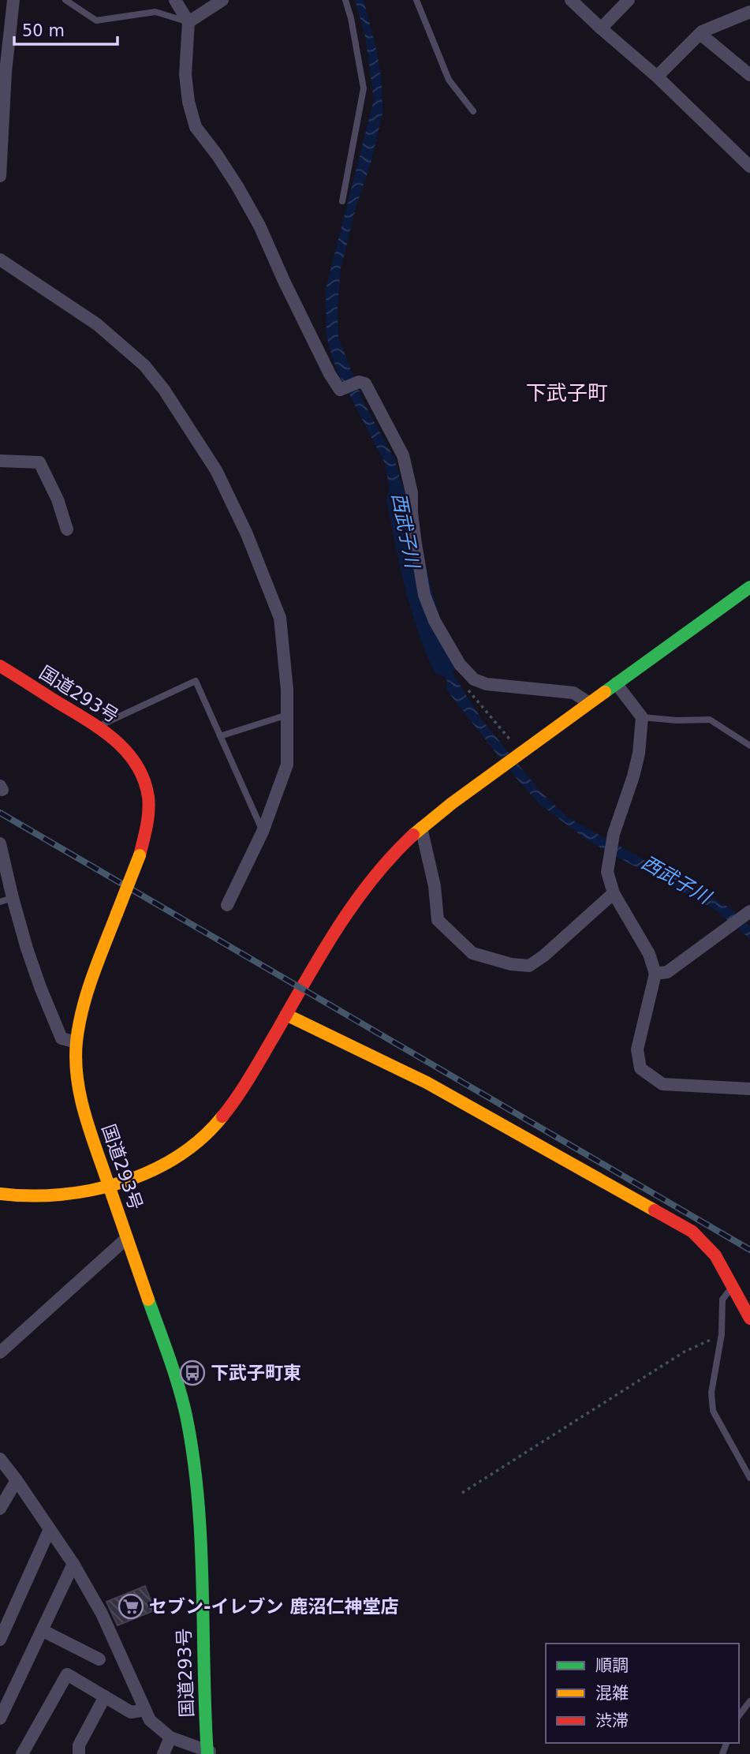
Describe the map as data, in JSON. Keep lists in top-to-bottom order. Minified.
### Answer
{"streets":{"main road":["国道293号"]},"districts":["下武子町"],"water":["西武子川"],"places":{"bus stop":["下武子町東"],"supermarket":["セブン-イレブン 鹿沼仁神堂店"]},"legend":["順調","混雑","渋滞"],"scale_bar":"50 m"}
